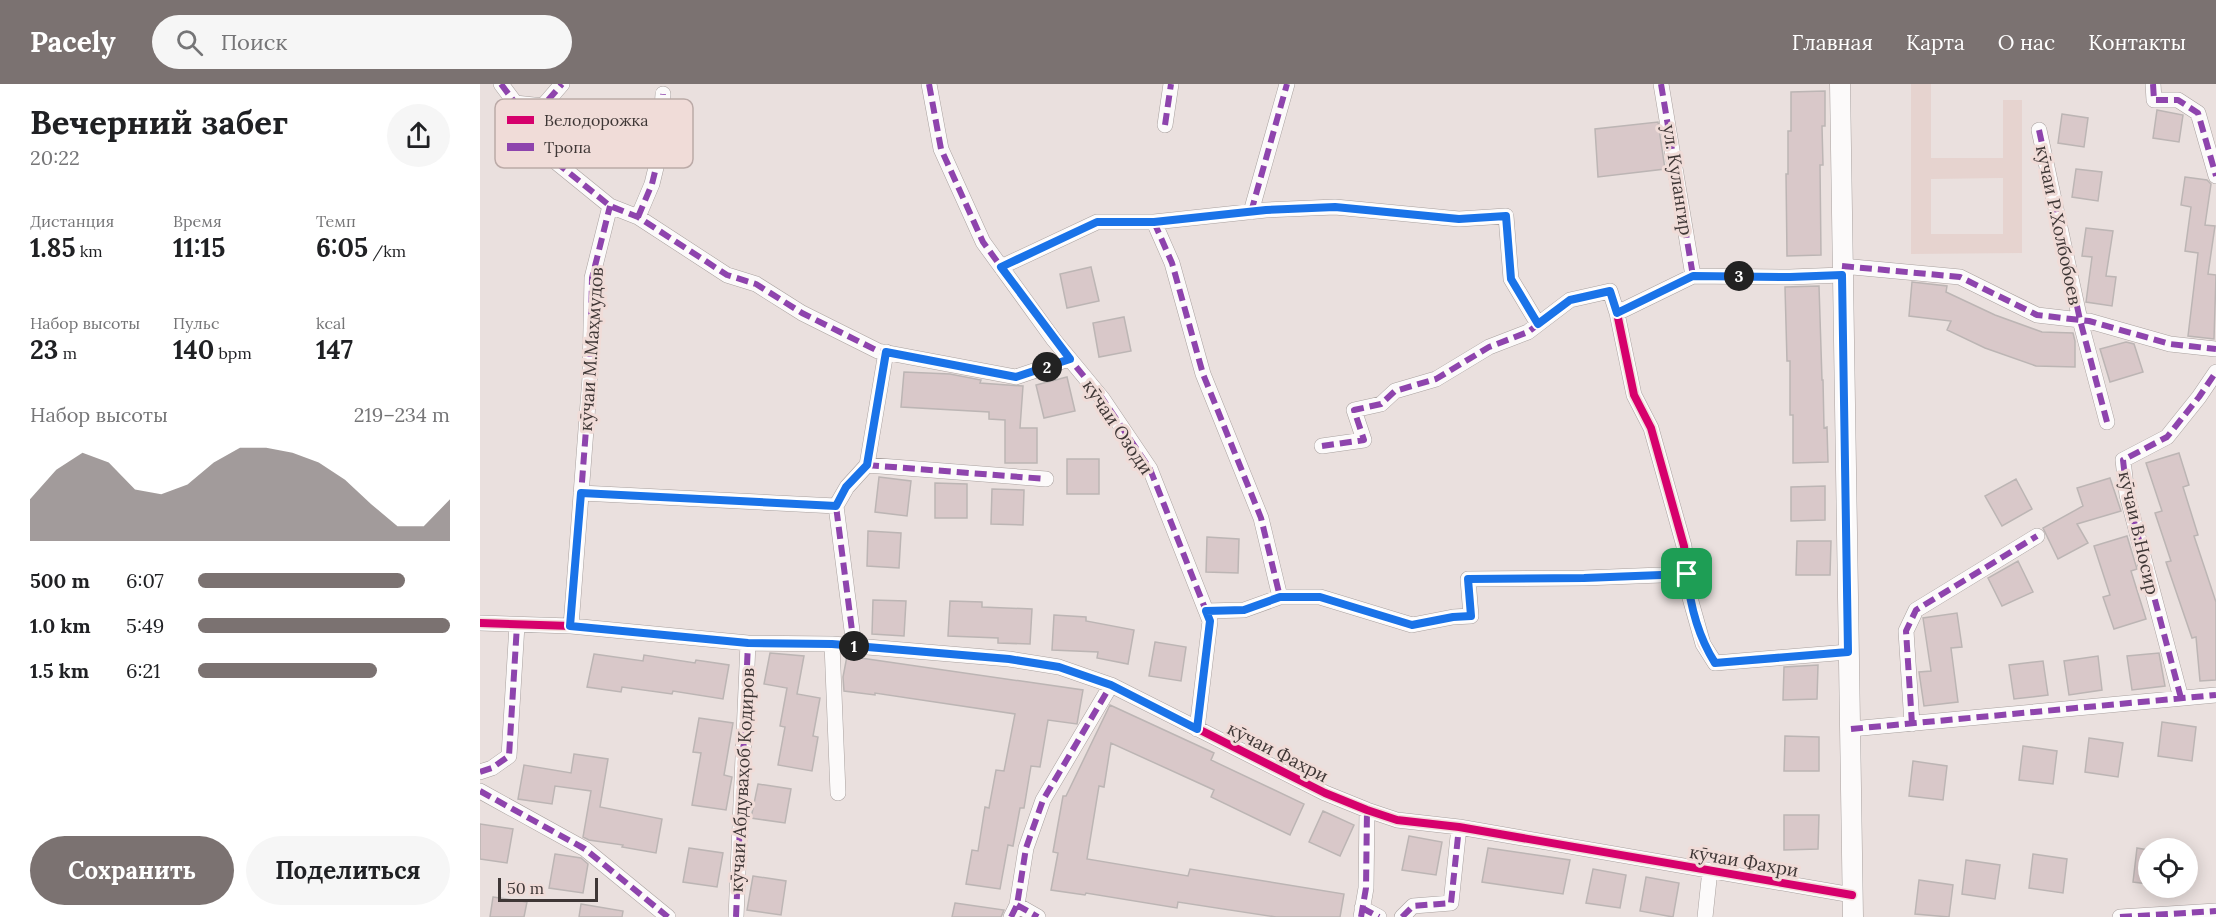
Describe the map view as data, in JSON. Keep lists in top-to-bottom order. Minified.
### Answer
{"streets":{"street":["ул. Кулангир","кӯчаи Р.Холбобоев","кӯчаи М.Маҳмудов","кӯчаи Озоди","кӯчаи В.Носир","кӯчаи Фахри","кӯчаи Абдуваҳоб Қодиров"]},"crossings":[["ул. Кулангир","кӯчаи Р.Холбобоев"],["кӯчаи М.Маҳмудов","кӯчаи Фахри"],["кӯчаи Озоди","кӯчаи Фахри"],["кӯчаи Фахри","кӯчаи Абдуваҳоб Қодиров"]],"legend":["Велодорожка","Тропа"],"scale_bar":"50 m","page":{"header":"Pacely","search":"Поиск","nav":["Главная","Карта","О нас","Контакты"],"heading":["Вечерний забег","20:22"],"stats":[["Дистанция","1.85 km"],["Время","11:15"],["Темп","6:05 /km"],["Набор высоты","23 m"],["Пульс","140 bpm"],["kcal","147"]],"pins":["3","2","1"],"chart":["Набор высоты","219–234 m"],"list":[{"name":"500 m","note":"6:07"},{"name":"1.0 km","note":"5:49"},{"name":"1.5 km","note":"6:21"}],"buttons":["Сохранить","Поделиться"],"scale":"50 m"}}
